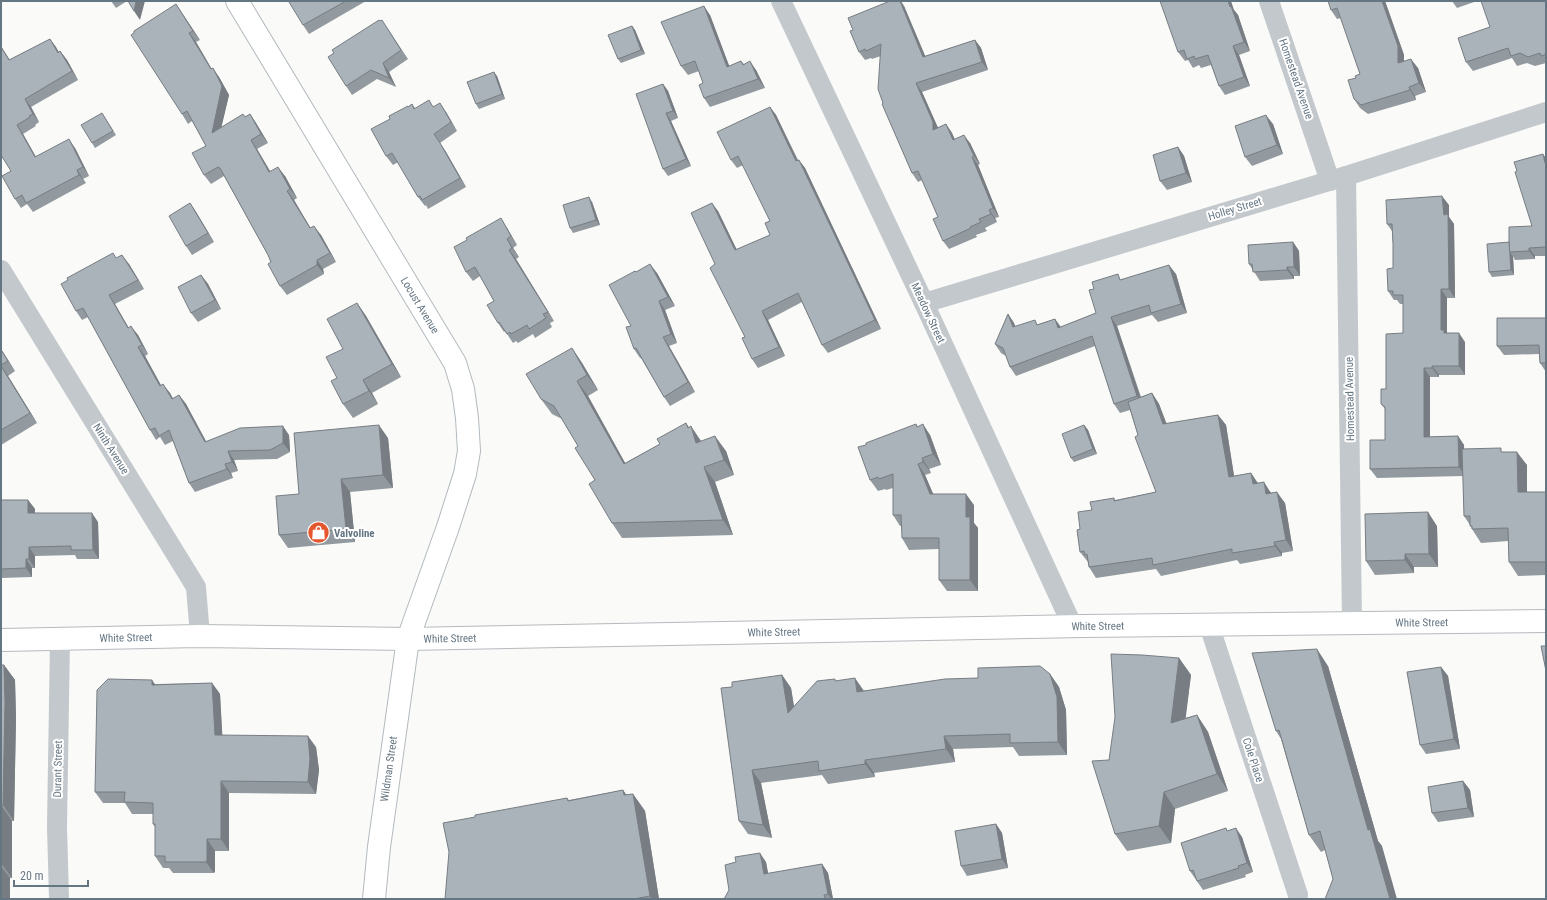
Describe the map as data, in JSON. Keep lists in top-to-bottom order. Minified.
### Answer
{"streets":{"main road":["Locust Avenue","White Street","Wildman Street"],"street":["Homestead Avenue","Holley Street","Meadow Street","Ninth Avenue","Cole Place","Durant Street"]},"crossings":[["Homestead Avenue","Holley Street"],["Homestead Avenue","White Street"],["Holley Street","Meadow Street"],["Locust Avenue","White Street"],["Locust Avenue","Wildman Street"],["Meadow Street","White Street"],["Ninth Avenue","White Street"],["White Street","Cole Place"],["White Street","Durant Street"],["White Street","Wildman Street"]],"places":{"shop":["Valvoline"]},"scale_bar":"20 m"}
